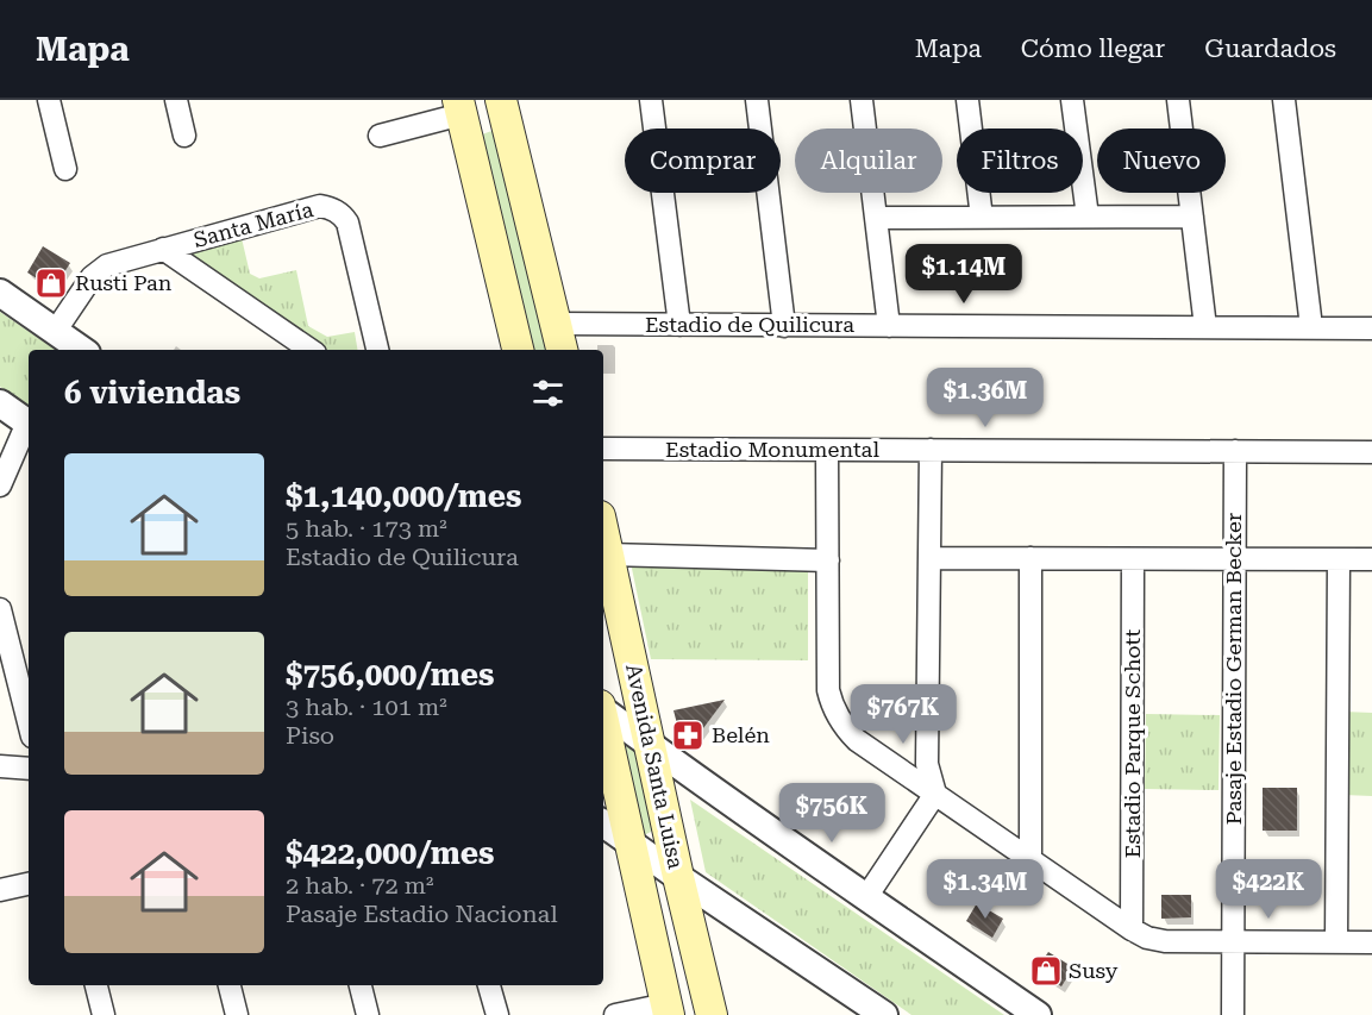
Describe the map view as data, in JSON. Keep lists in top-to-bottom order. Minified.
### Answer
{"streets":{"main road":["Avenida Santa Luisa"],"street":["Santa María","Estadio de Quilicura","Estadio Monumental","Pasaje Estadio German Becker","Estadio Parque Schott"]},"crossings":[["Estadio Monumental","Pasaje Estadio German Becker"]],"places":{"shop":["Rusti Pan","Susy"],"pharmacy":["Belén"]},"page":{"header":"Mapa","nav":["Mapa","Cómo llegar","Guardados"],"chip":["Comprar","Alquilar","Filtros","Nuevo"],"price":["$1.14M","$1.36M","$767K","$756K","$1.34M","$422K"],"heading":"6 viviendas","list":[{"name":"$1,140,000/mes","note":"5 hab. · 173 m² · Estadio de Quilicura"},{"name":"$756,000/mes","note":"3 hab. · 101 m² · Piso"},{"name":"$422,000/mes","note":"2 hab. · 72 m² · Pasaje Estadio Nacional"}]}}
